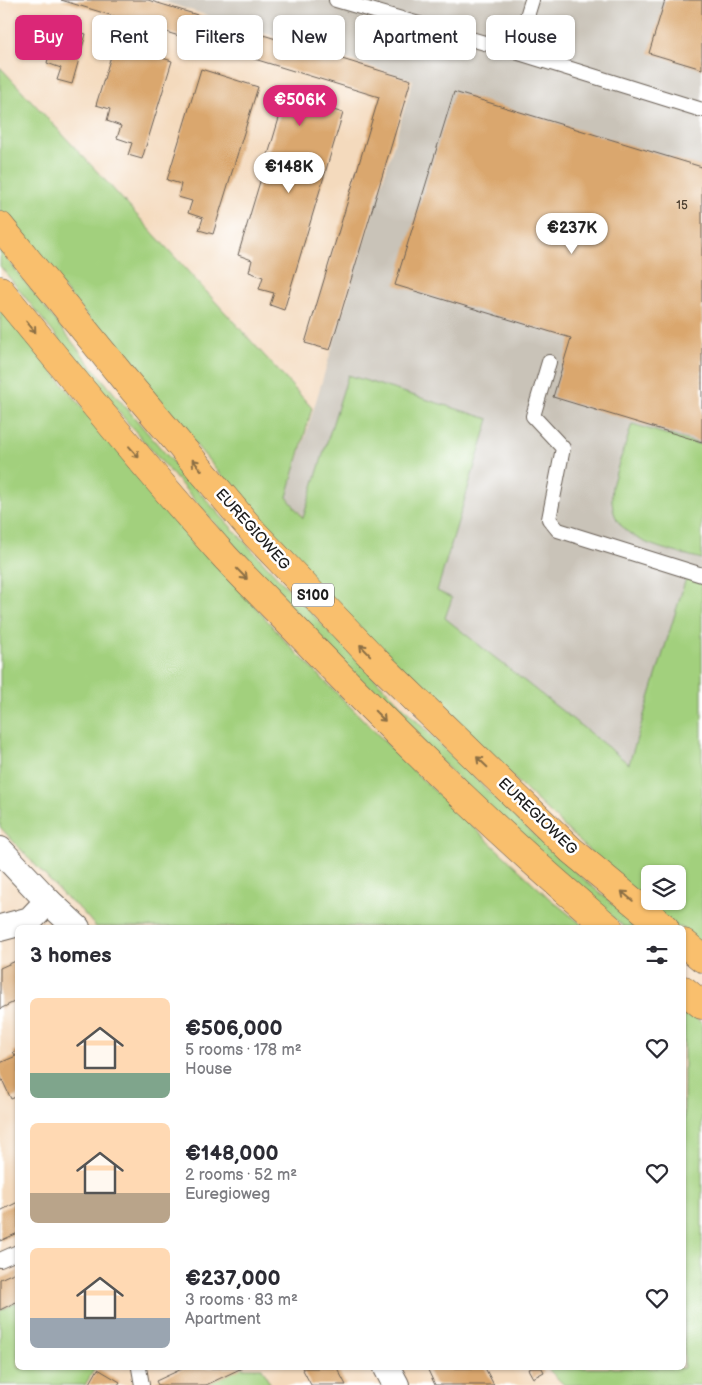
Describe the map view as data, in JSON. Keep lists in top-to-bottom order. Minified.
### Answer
{"streets":{"main road":["EUREGIOWEG","S100"]},"house_numbers":["15"],"page":{"chip":["Buy","Rent","Filters","New","Apartment","House"],"price":["€506K","€148K","€237K"],"heading":"3 homes","list":[{"name":"€506,000","note":"5 rooms · 178 m² · House"},{"name":"€148,000","note":"2 rooms · 52 m² · Euregioweg"},{"name":"€237,000","note":"3 rooms · 83 m² · Apartment"}]}}
